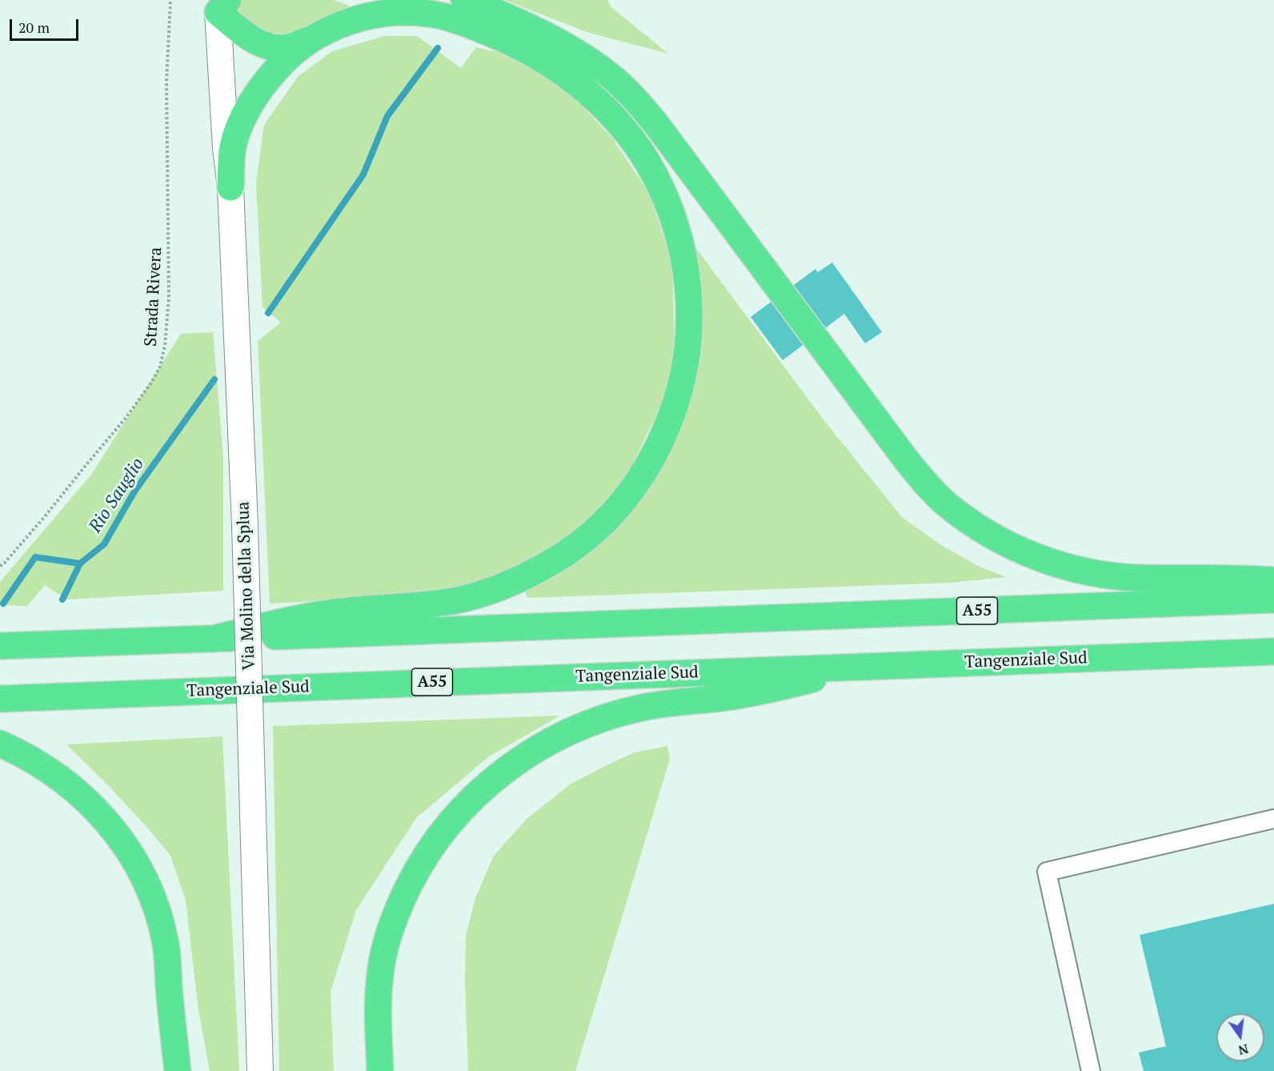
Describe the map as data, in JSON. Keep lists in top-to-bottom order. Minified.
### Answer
{"streets":{"highway":["A55","Tangenziale Sud"],"street":["Via Molino della Splua"],"path":["Strada Rivera"]},"water":["Rio Sauglio"],"scale_bar":"20 m","north":"bottom"}
